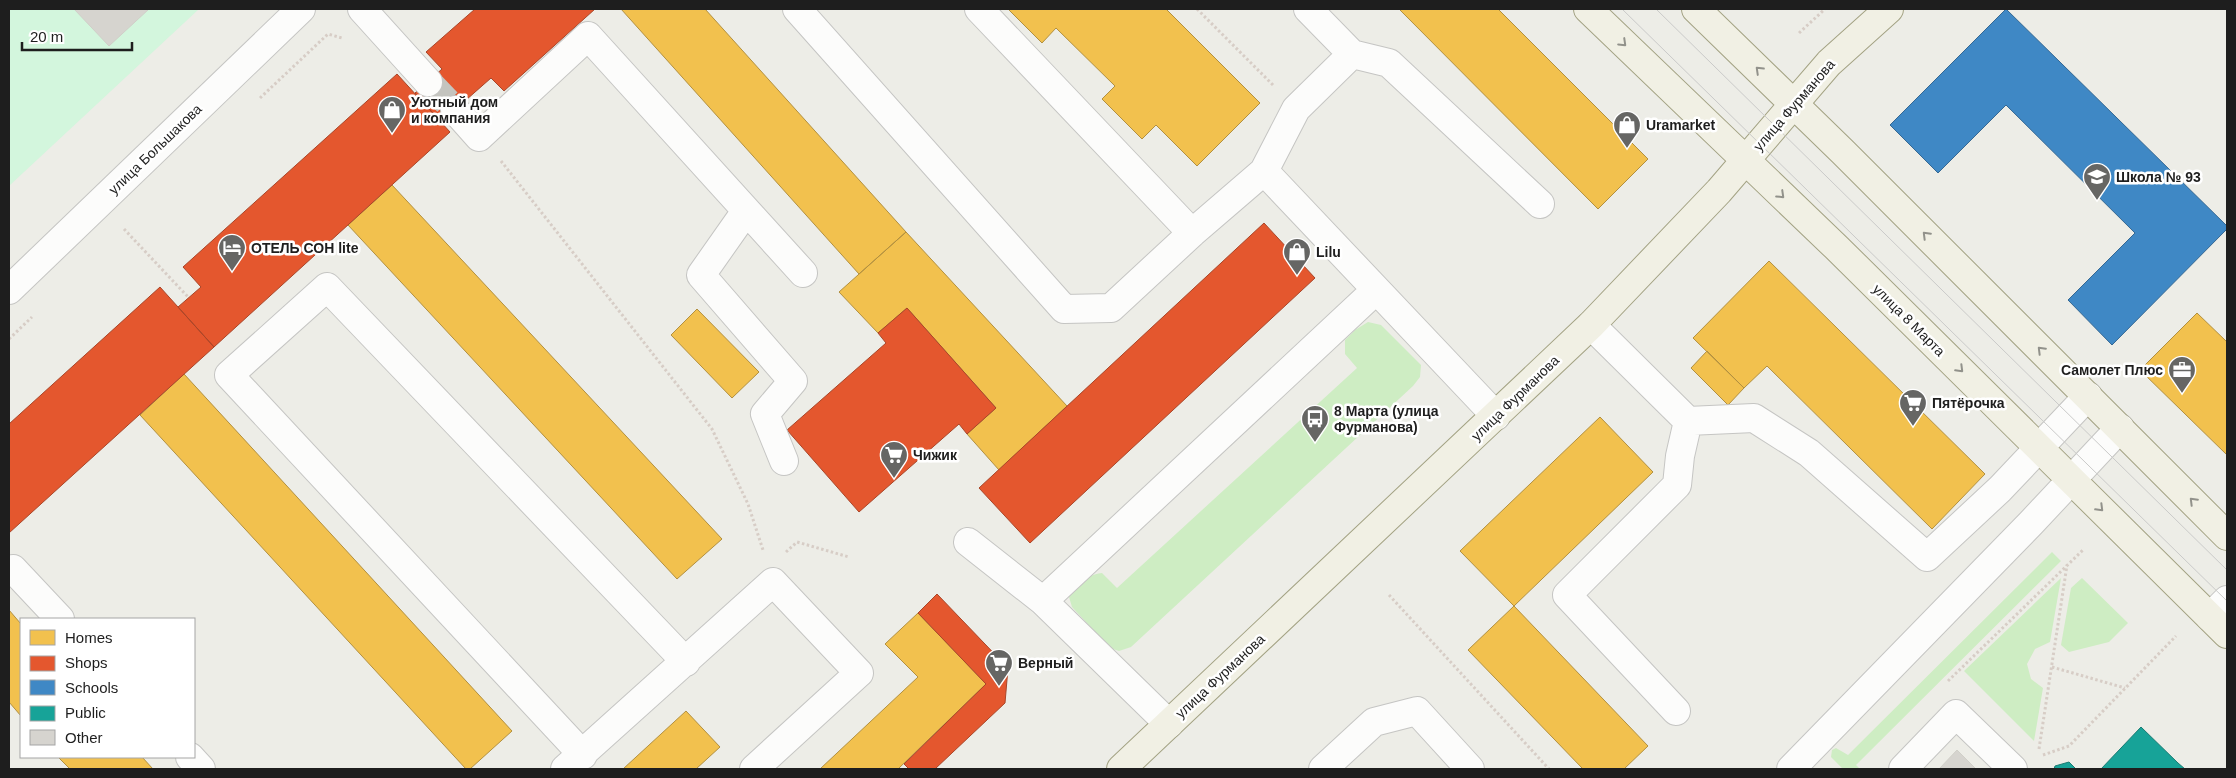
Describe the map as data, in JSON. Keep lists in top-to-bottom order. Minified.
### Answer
{"streets":{"main road":["улица Фурманова","улица 8 Марта"],"street":["улица Большакова"]},"crossings":[["улица Фурманова","улица 8 Марта"]],"places":{"shop":["Уютный дом и компания","Uramarket","Lilu"],"school or university":["Школа № 93"],"hotel":["ОТЕЛЬ СОН lite"],"office":["Самолет Плюс"],"supermarket":["Пятёрочка","Чижик","Верный"],"bus stop":["8 Марта (улица Фурманова)"]},"legend":["Homes","Shops","Schools","Public","Other"],"scale_bar":"20 m"}
